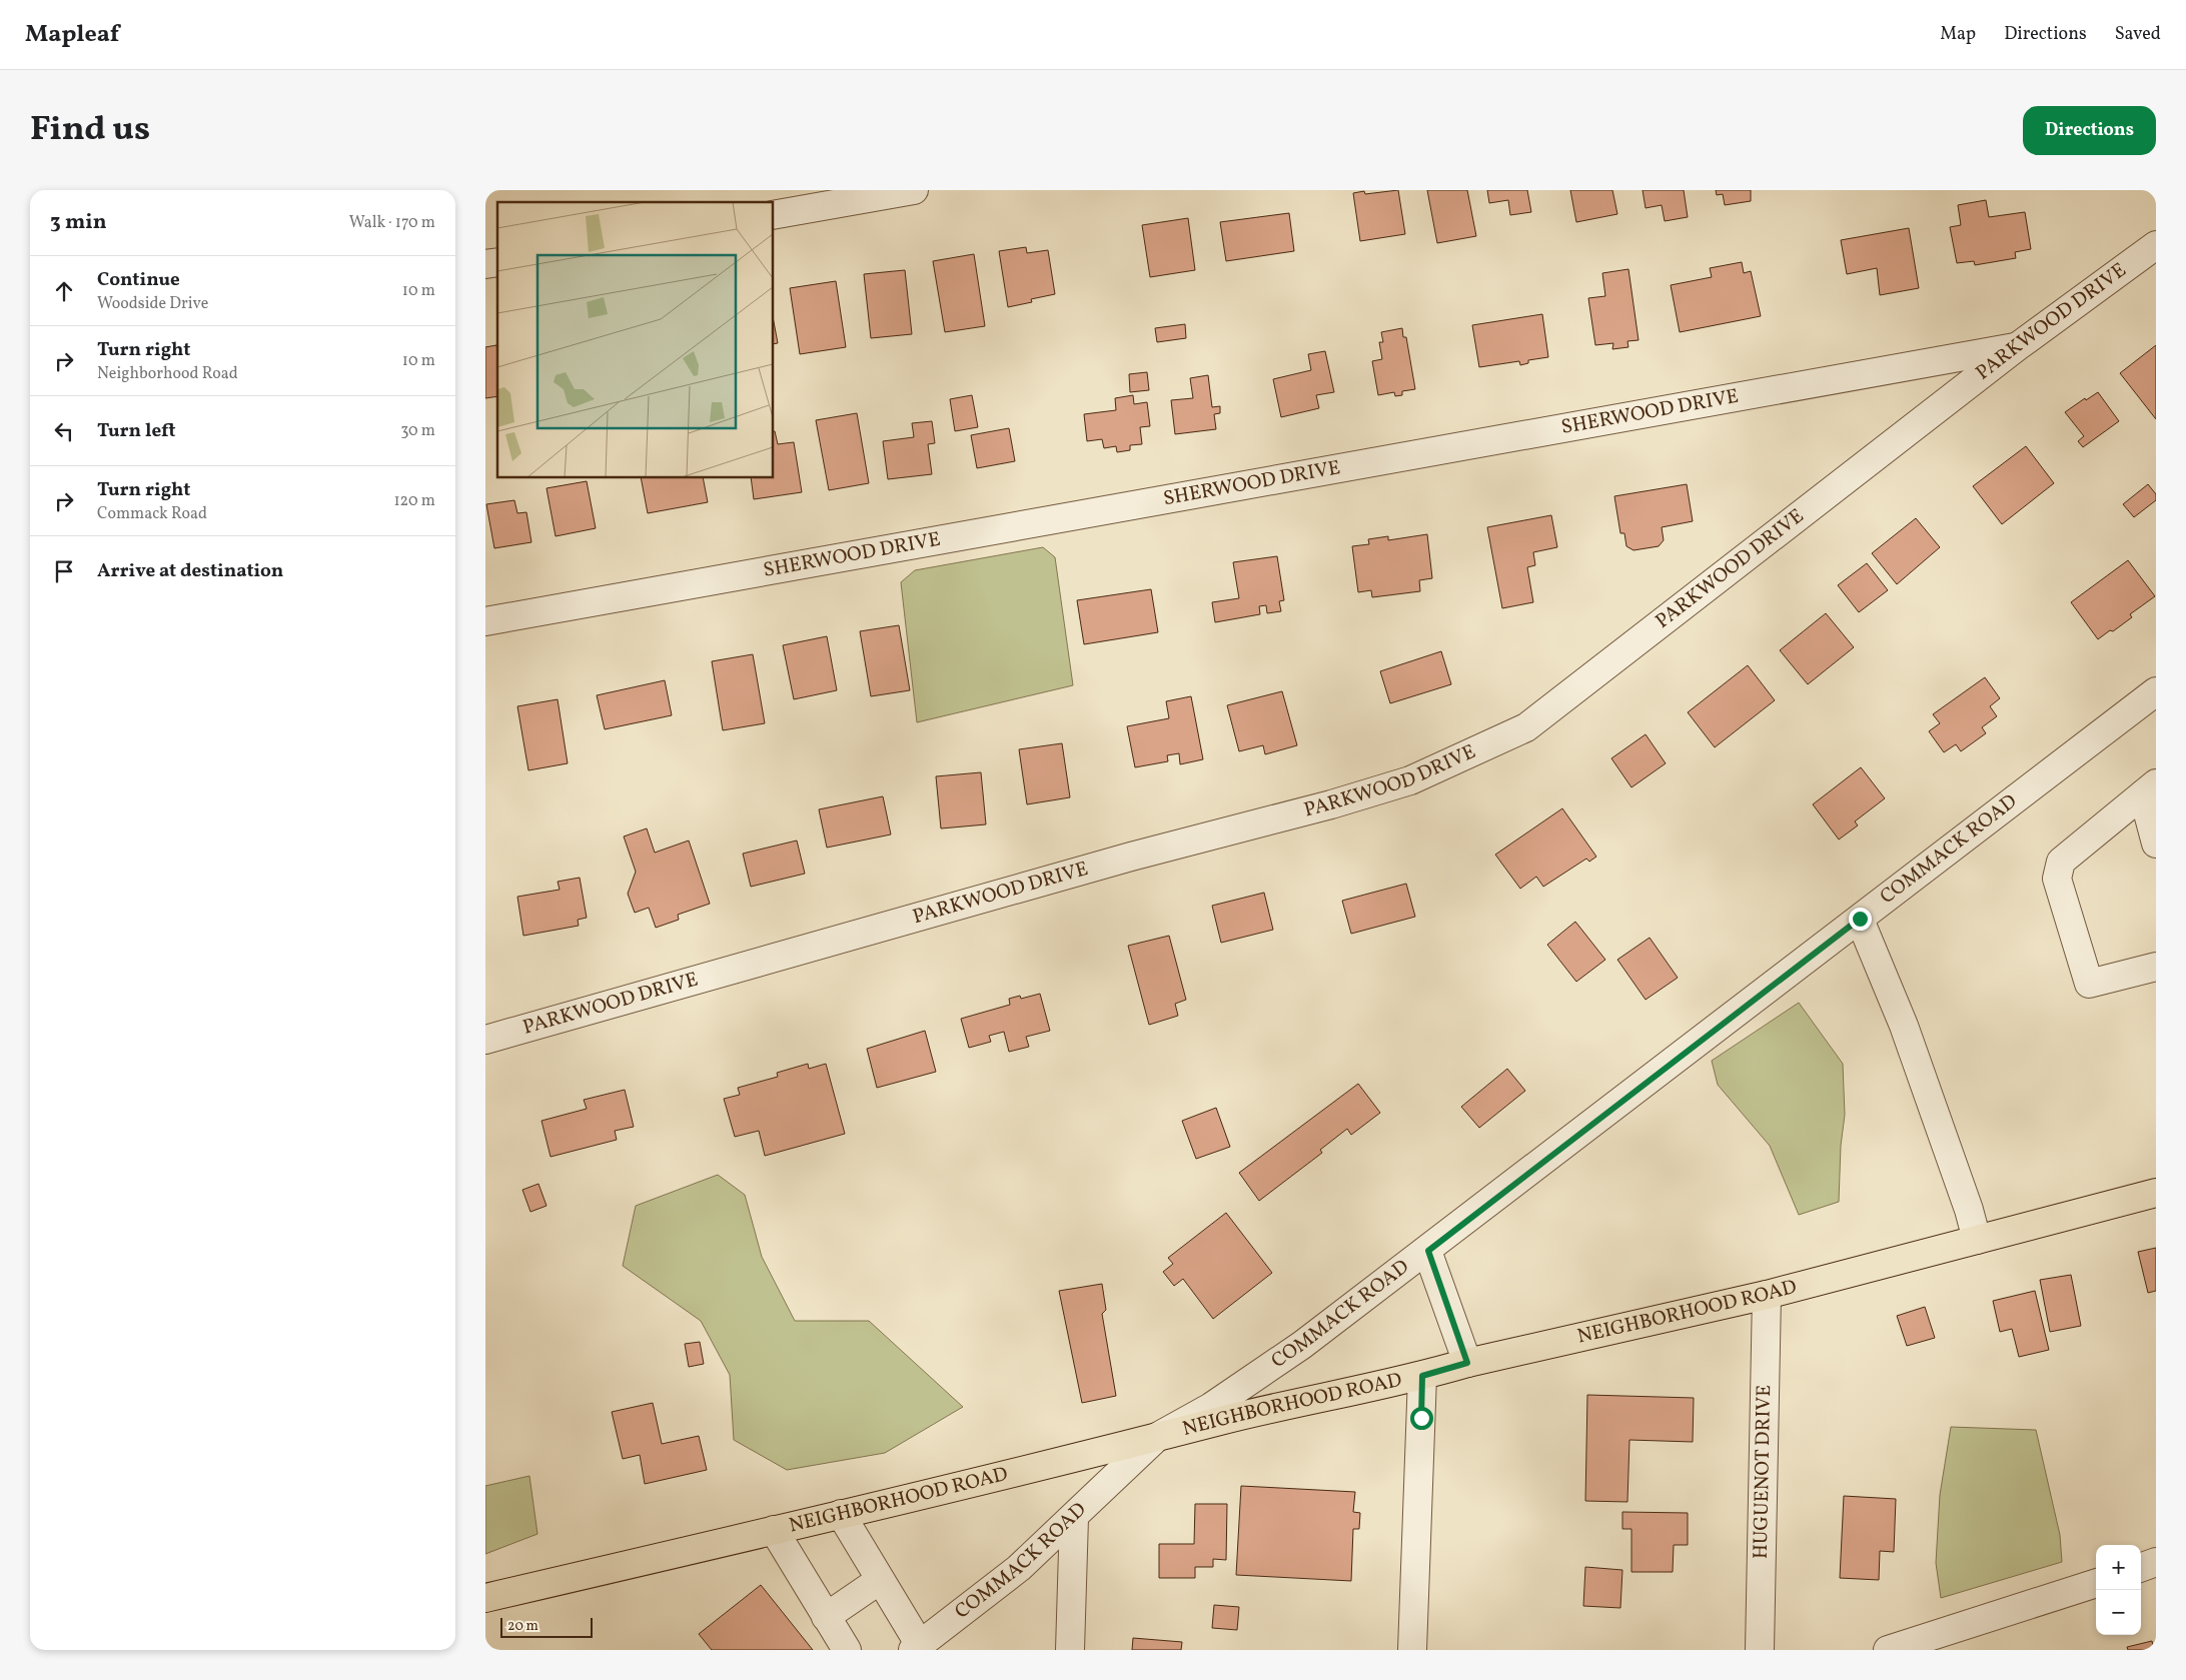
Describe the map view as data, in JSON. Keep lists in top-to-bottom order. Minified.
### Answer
{"streets":{"main road":["NEIGHBORHOOD ROAD"],"street":["PARKWOOD DRIVE","SHERWOOD DRIVE","COMMACK ROAD","HUGUENOT DRIVE"]},"crossings":[["PARKWOOD DRIVE","SHERWOOD DRIVE"],["COMMACK ROAD","NEIGHBORHOOD ROAD"],["NEIGHBORHOOD ROAD","HUGUENOT DRIVE"]],"scale_bar":"20 m","page":{"header":"Mapleaf","nav":["Map","Directions","Saved"],"title":"Find us","buttons":"Directions","heading":["3 min","Walk · 170 m"],"list":[["Continue","Woodside Drive","10 m"],["Turn right","Neighborhood Road","10 m"],["Turn left","30 m"],["Turn right","Commack Road","120 m"],"Arrive at destination"],"map_buttons":["+","−"],"scale":"20 m"}}
